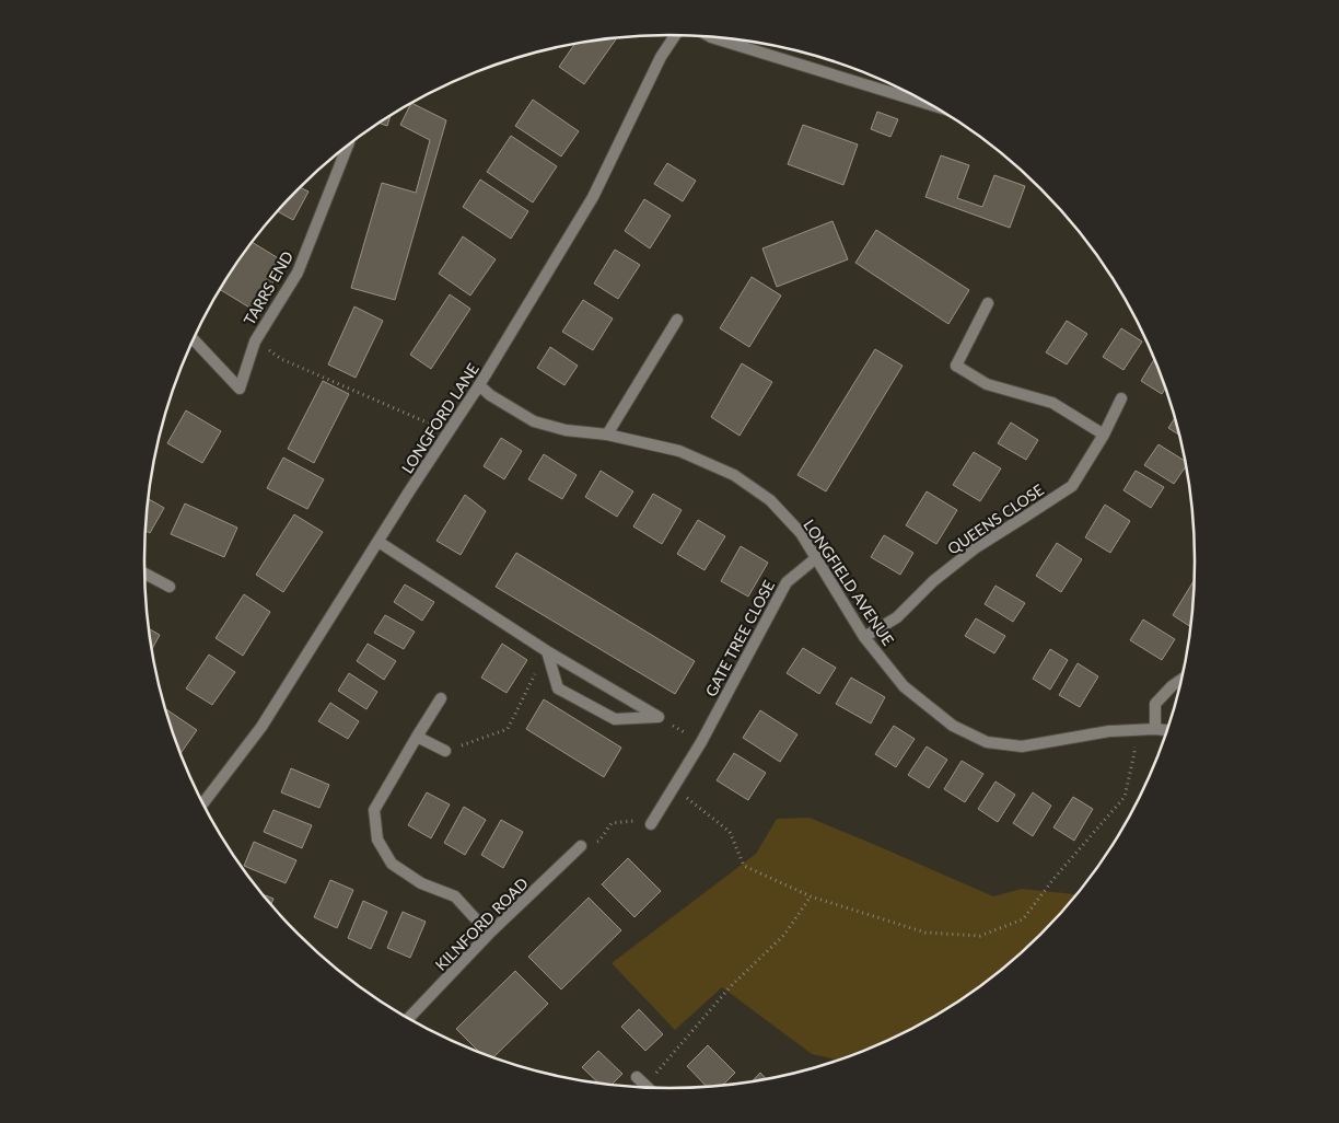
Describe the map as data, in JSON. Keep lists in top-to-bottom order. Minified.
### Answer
{"streets":{"street":["TARRS END","LONGFORD LANE","QUEENS CLOSE","LONGFIELD AVENUE","GATE TREE CLOSE","KILNFORD ROAD"]},"crossings":[["LONGFORD LANE","LONGFIELD AVENUE"],["QUEENS CLOSE","LONGFIELD AVENUE"],["LONGFIELD AVENUE","GATE TREE CLOSE"]]}
